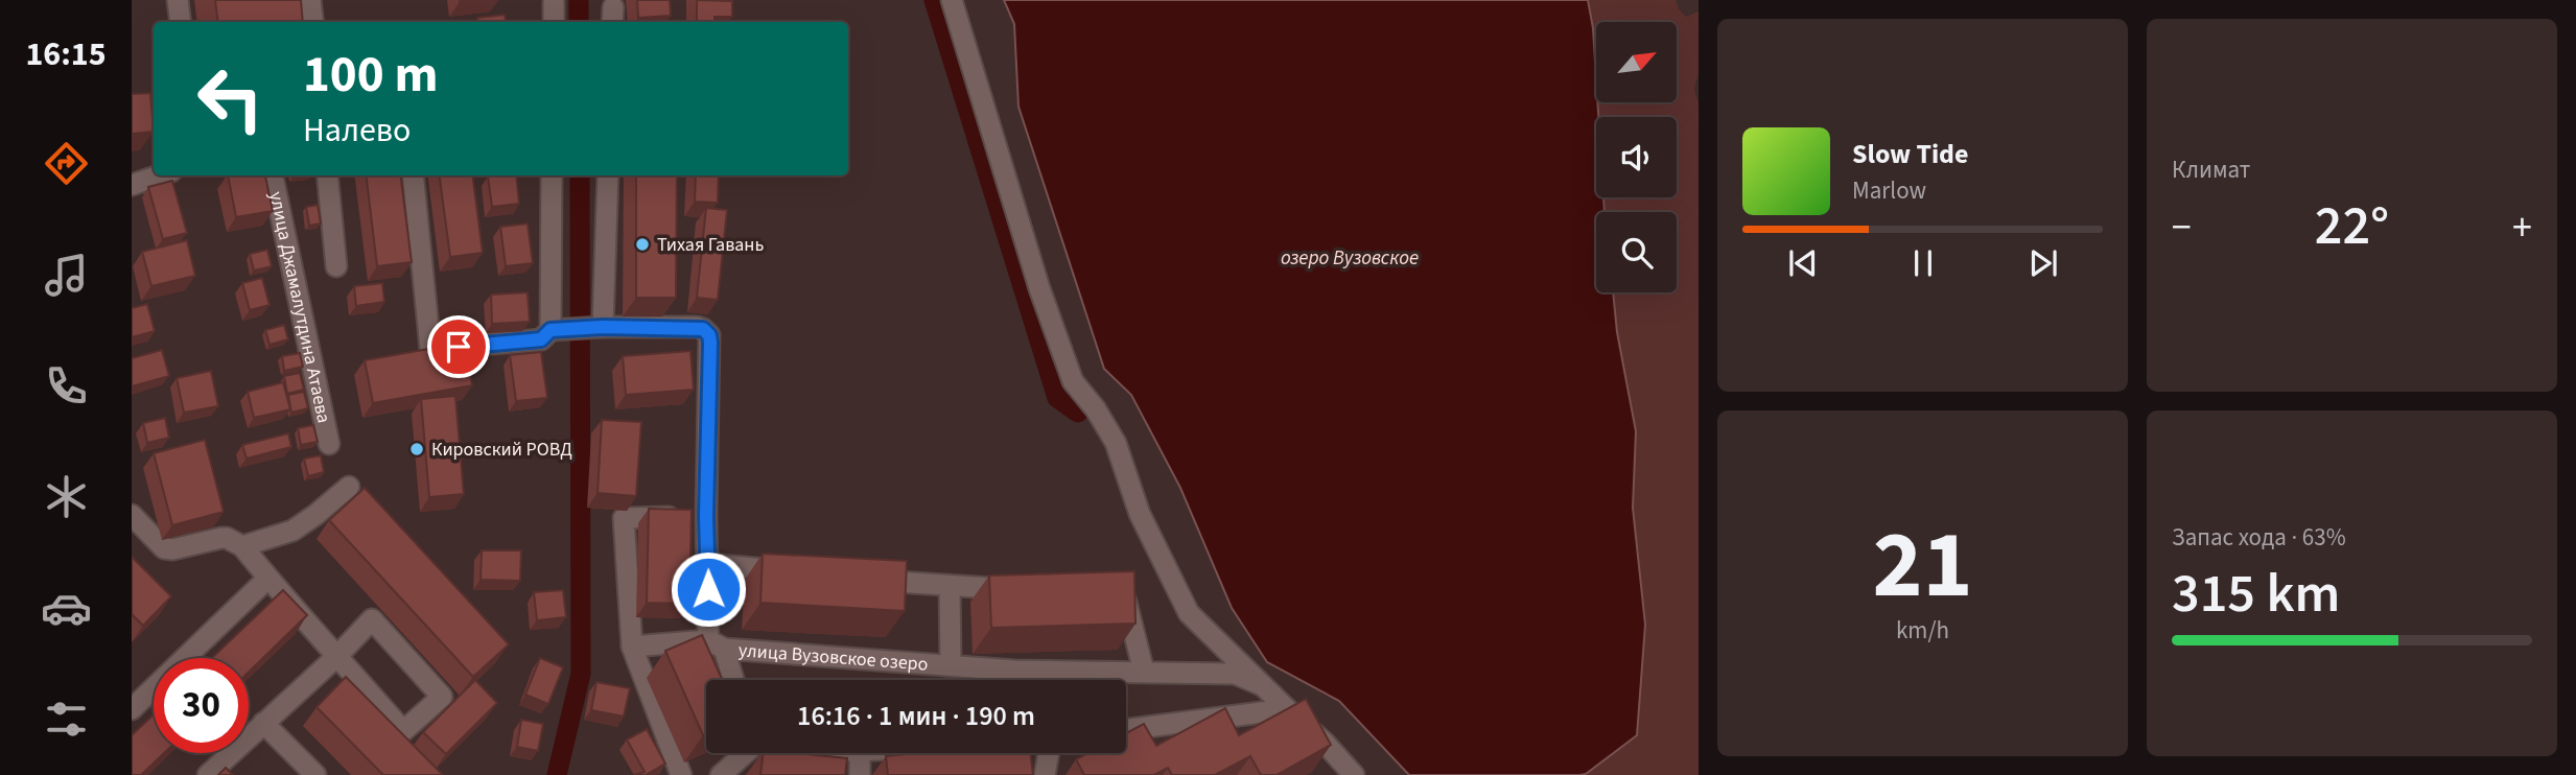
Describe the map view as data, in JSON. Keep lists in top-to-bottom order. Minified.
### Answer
{"streets":{"street":["улица Джамалутдина Атаева","улица Вузовское озеро"]},"water":["озеро Вузовское"],"places":["Тихая Гавань","Кировский РОВД"],"north":"top right","page":{"tabs":"16:15","tile":["Климат",["21","km/h"],["Запас хода · 63%","315 km"]],"turn":["100 m","Налево"],"song":["Slow Tide","Marlow"],"heat":["−","22°","+"],"limit":"30","trip":"16:16 · 1 мин · 190 m"}}
